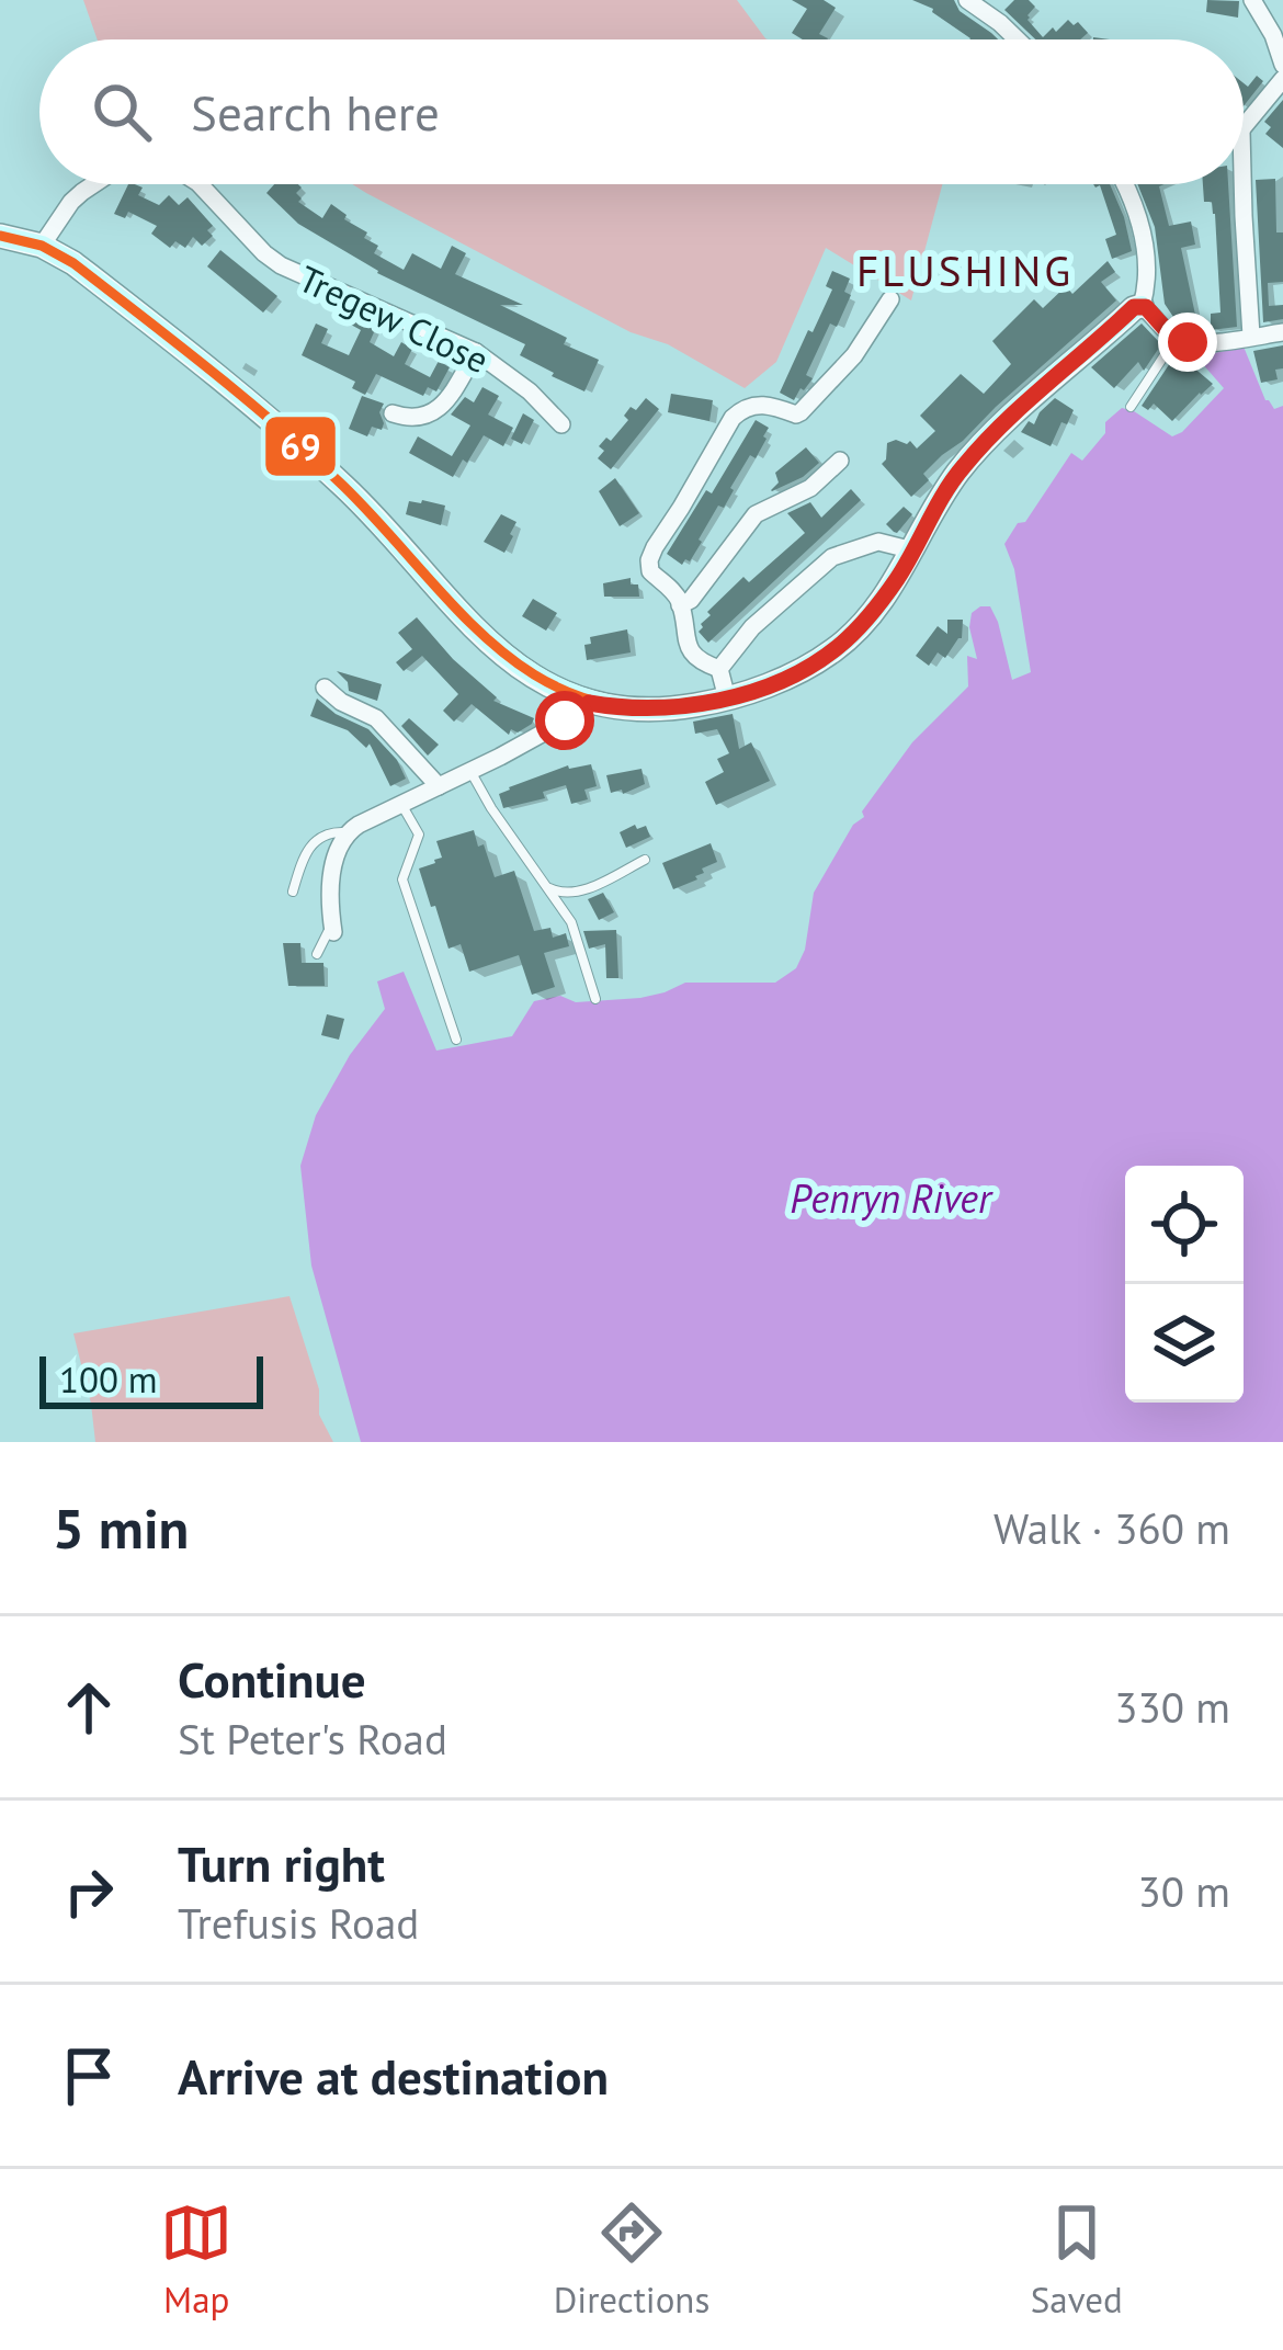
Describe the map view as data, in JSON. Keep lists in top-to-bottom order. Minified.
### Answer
{"streets":{"street":["Tregew Close"]},"districts":["FLUSHING"],"water":["Penryn River"],"lines":["transit line 69"],"scale_bar":"100 m","page":{"search":"Search here","scale":"100 m","heading":["5 min","Walk · 360 m"],"list":[["Continue","St Peter's Road","330 m"],["Turn right","Trefusis Road","30 m"],"Arrive at destination"],"nav":["Map","Directions","Saved"]}}
